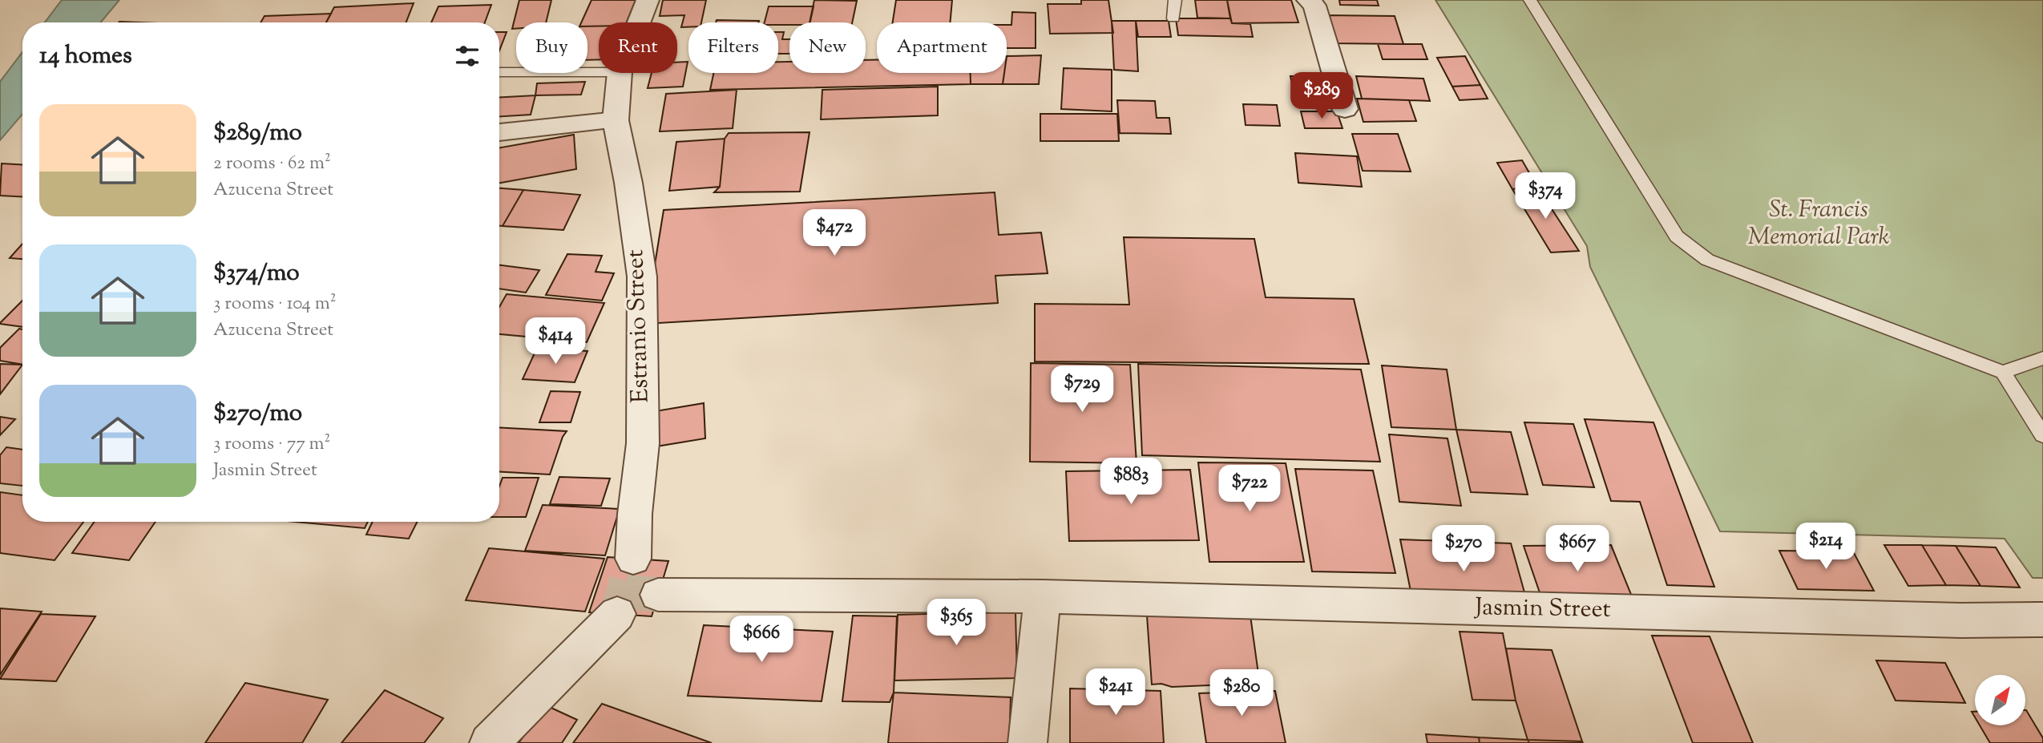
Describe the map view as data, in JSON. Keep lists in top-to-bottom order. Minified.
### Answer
{"streets":{"street":["Estranio Street","Jasmin Street"]},"parks":["St. Francis Memorial Park"],"north":"top right","page":{"chip":["Buy","Rent","Filters","New","Apartment"],"heading":"14 homes","price":["$289","$374","$472","$414","$729","$883","$722","$214","$270","$667","$365","$666","$241","$280"],"list":[{"name":"$289/mo","note":"2 rooms · 62 m² · Azucena Street"},{"name":"$374/mo","note":"3 rooms · 104 m² · Azucena Street"},{"name":"$270/mo","note":"3 rooms · 77 m² · Jasmin Street"}]}}
